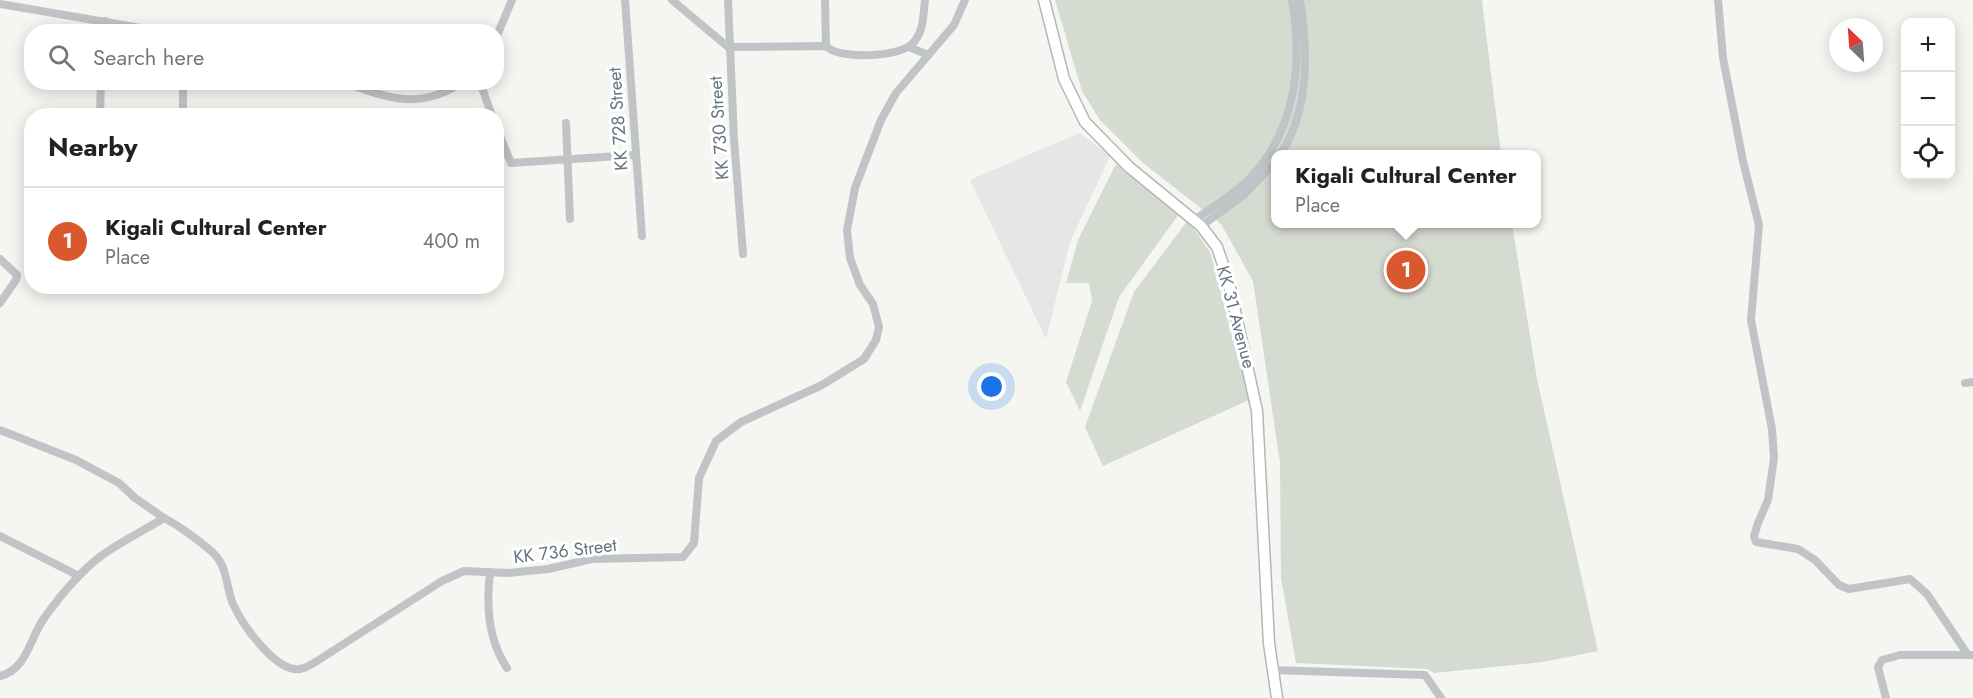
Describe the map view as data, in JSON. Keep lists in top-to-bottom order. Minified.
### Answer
{"streets":{"main road":["KK 31 Avenue"],"street":["KK 728 Street","KK 730 Street","KK 736 Street"]},"north":"top left","page":{"map_buttons":["+","−"],"search":"Search here","heading":"Nearby","popup":["Kigali Cultural Center","Place"],"list":[{"mark":"1","name":"Kigali Cultural Center","note":"Place","value":"400 m"}],"pins":"1"}}
